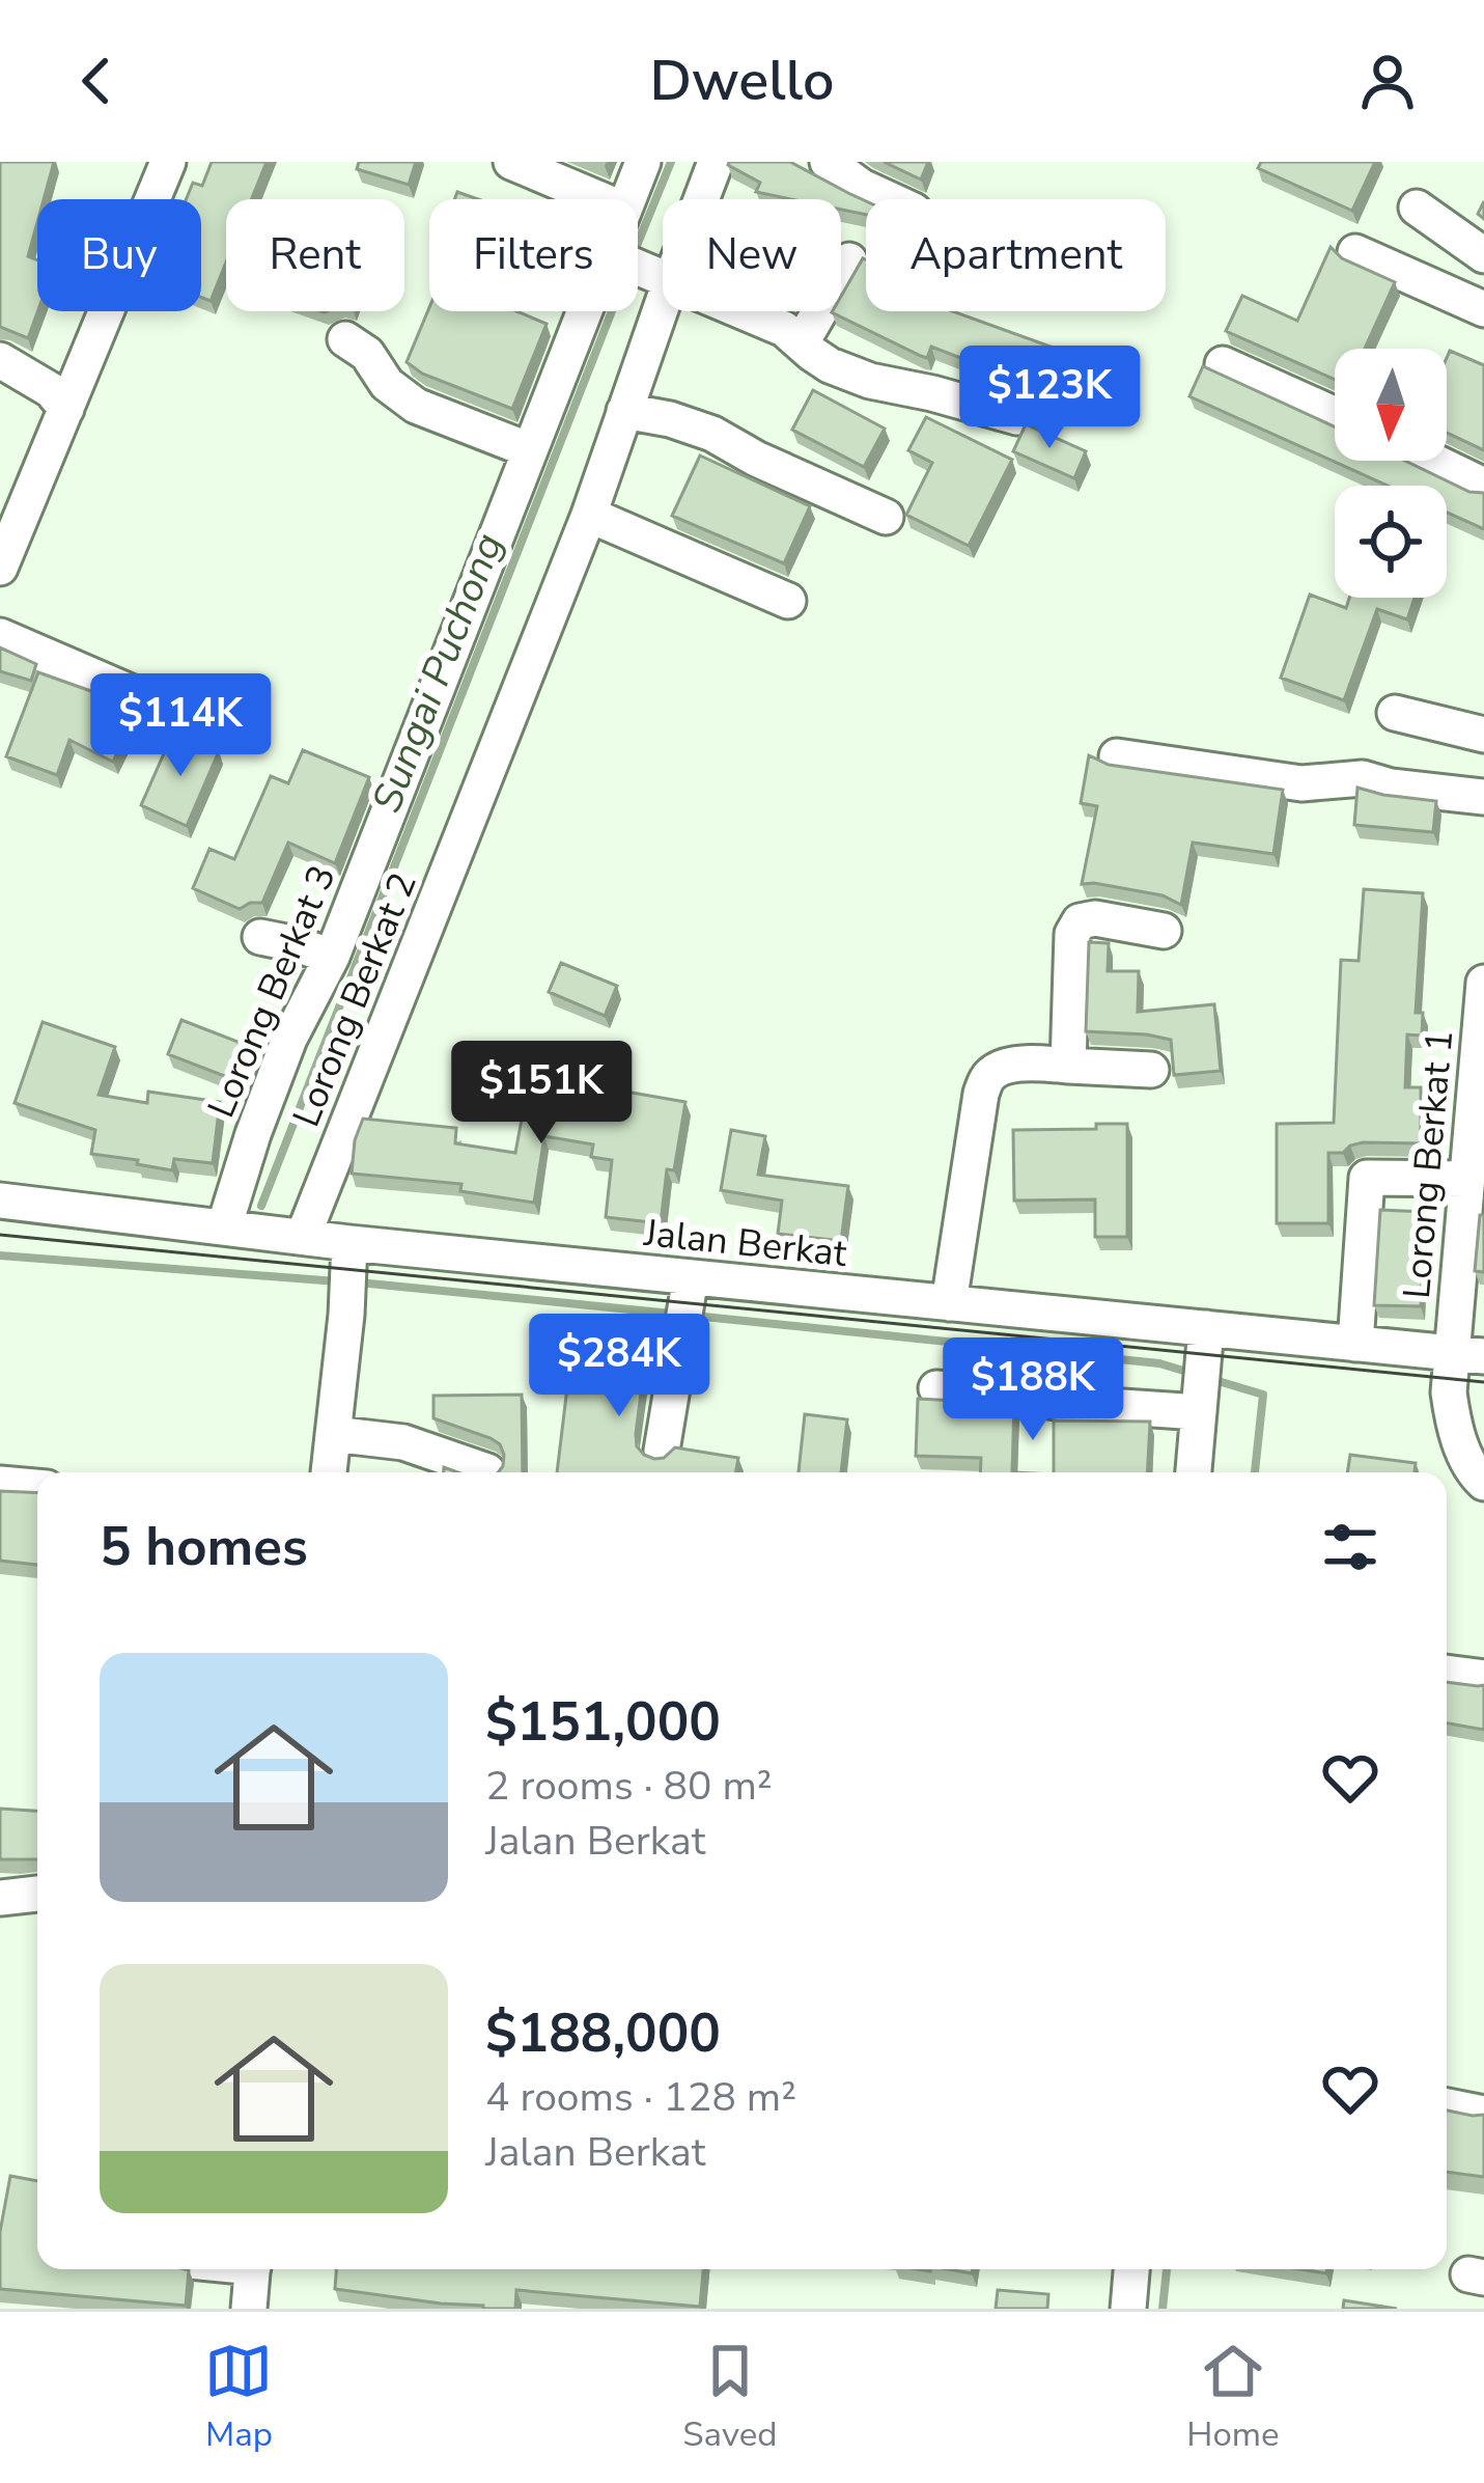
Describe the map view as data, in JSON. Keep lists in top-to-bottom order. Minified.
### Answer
{"streets":{"street":["Lorong Berkat 3","Lorong Berkat 2","Lorong Berkat 1","Jalan Berkat"]},"crossings":[["Lorong Berkat 3","Jalan Berkat"],["Lorong Berkat 2","Jalan Berkat"],["Lorong Berkat 1","Jalan Berkat"]],"water":["Sungai Puchong"],"north":"bottom","page":{"header":"Dwello","chip":["Buy","Rent","Filters","New","Apartment"],"price":["$123K","$114K","$151K","$284K","$188K"],"heading":"5 homes","list":[{"name":"$151,000","note":"2 rooms · 80 m² · Jalan Berkat"},{"name":"$188,000","note":"4 rooms · 128 m² · Jalan Berkat"}],"tabs":["Map","Saved","Home"]}}
